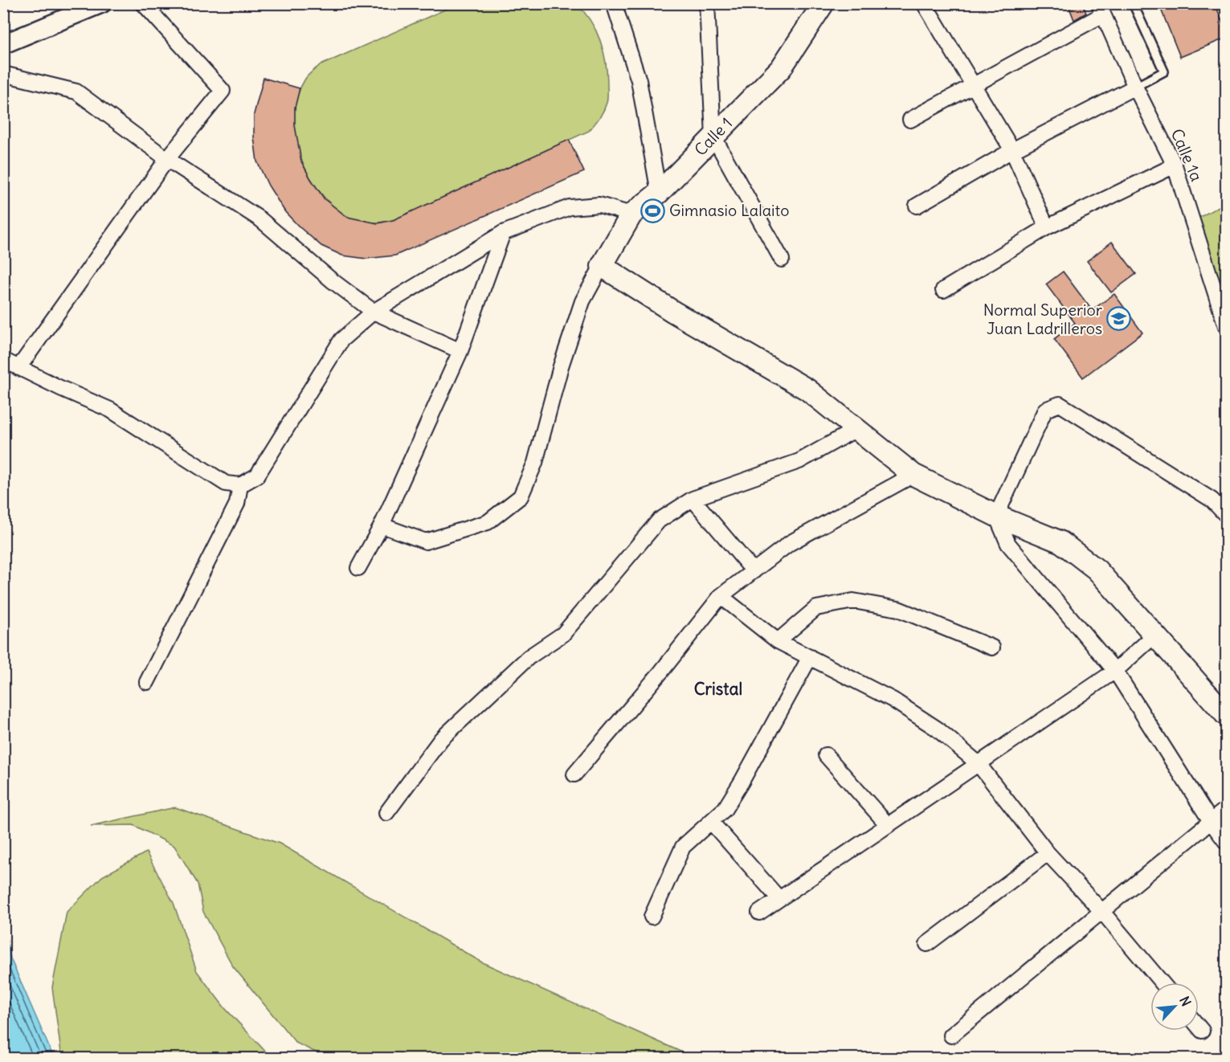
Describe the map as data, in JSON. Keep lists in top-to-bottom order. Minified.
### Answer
{"streets":{"main road":["Calle 1"],"street":["Calle 1a"]},"districts":["Cristal"],"places":{"sports":["Gimnasio Lalaito"],"school or university":["Normal Superior Juan Ladrilleros"]},"north":"top right"}
